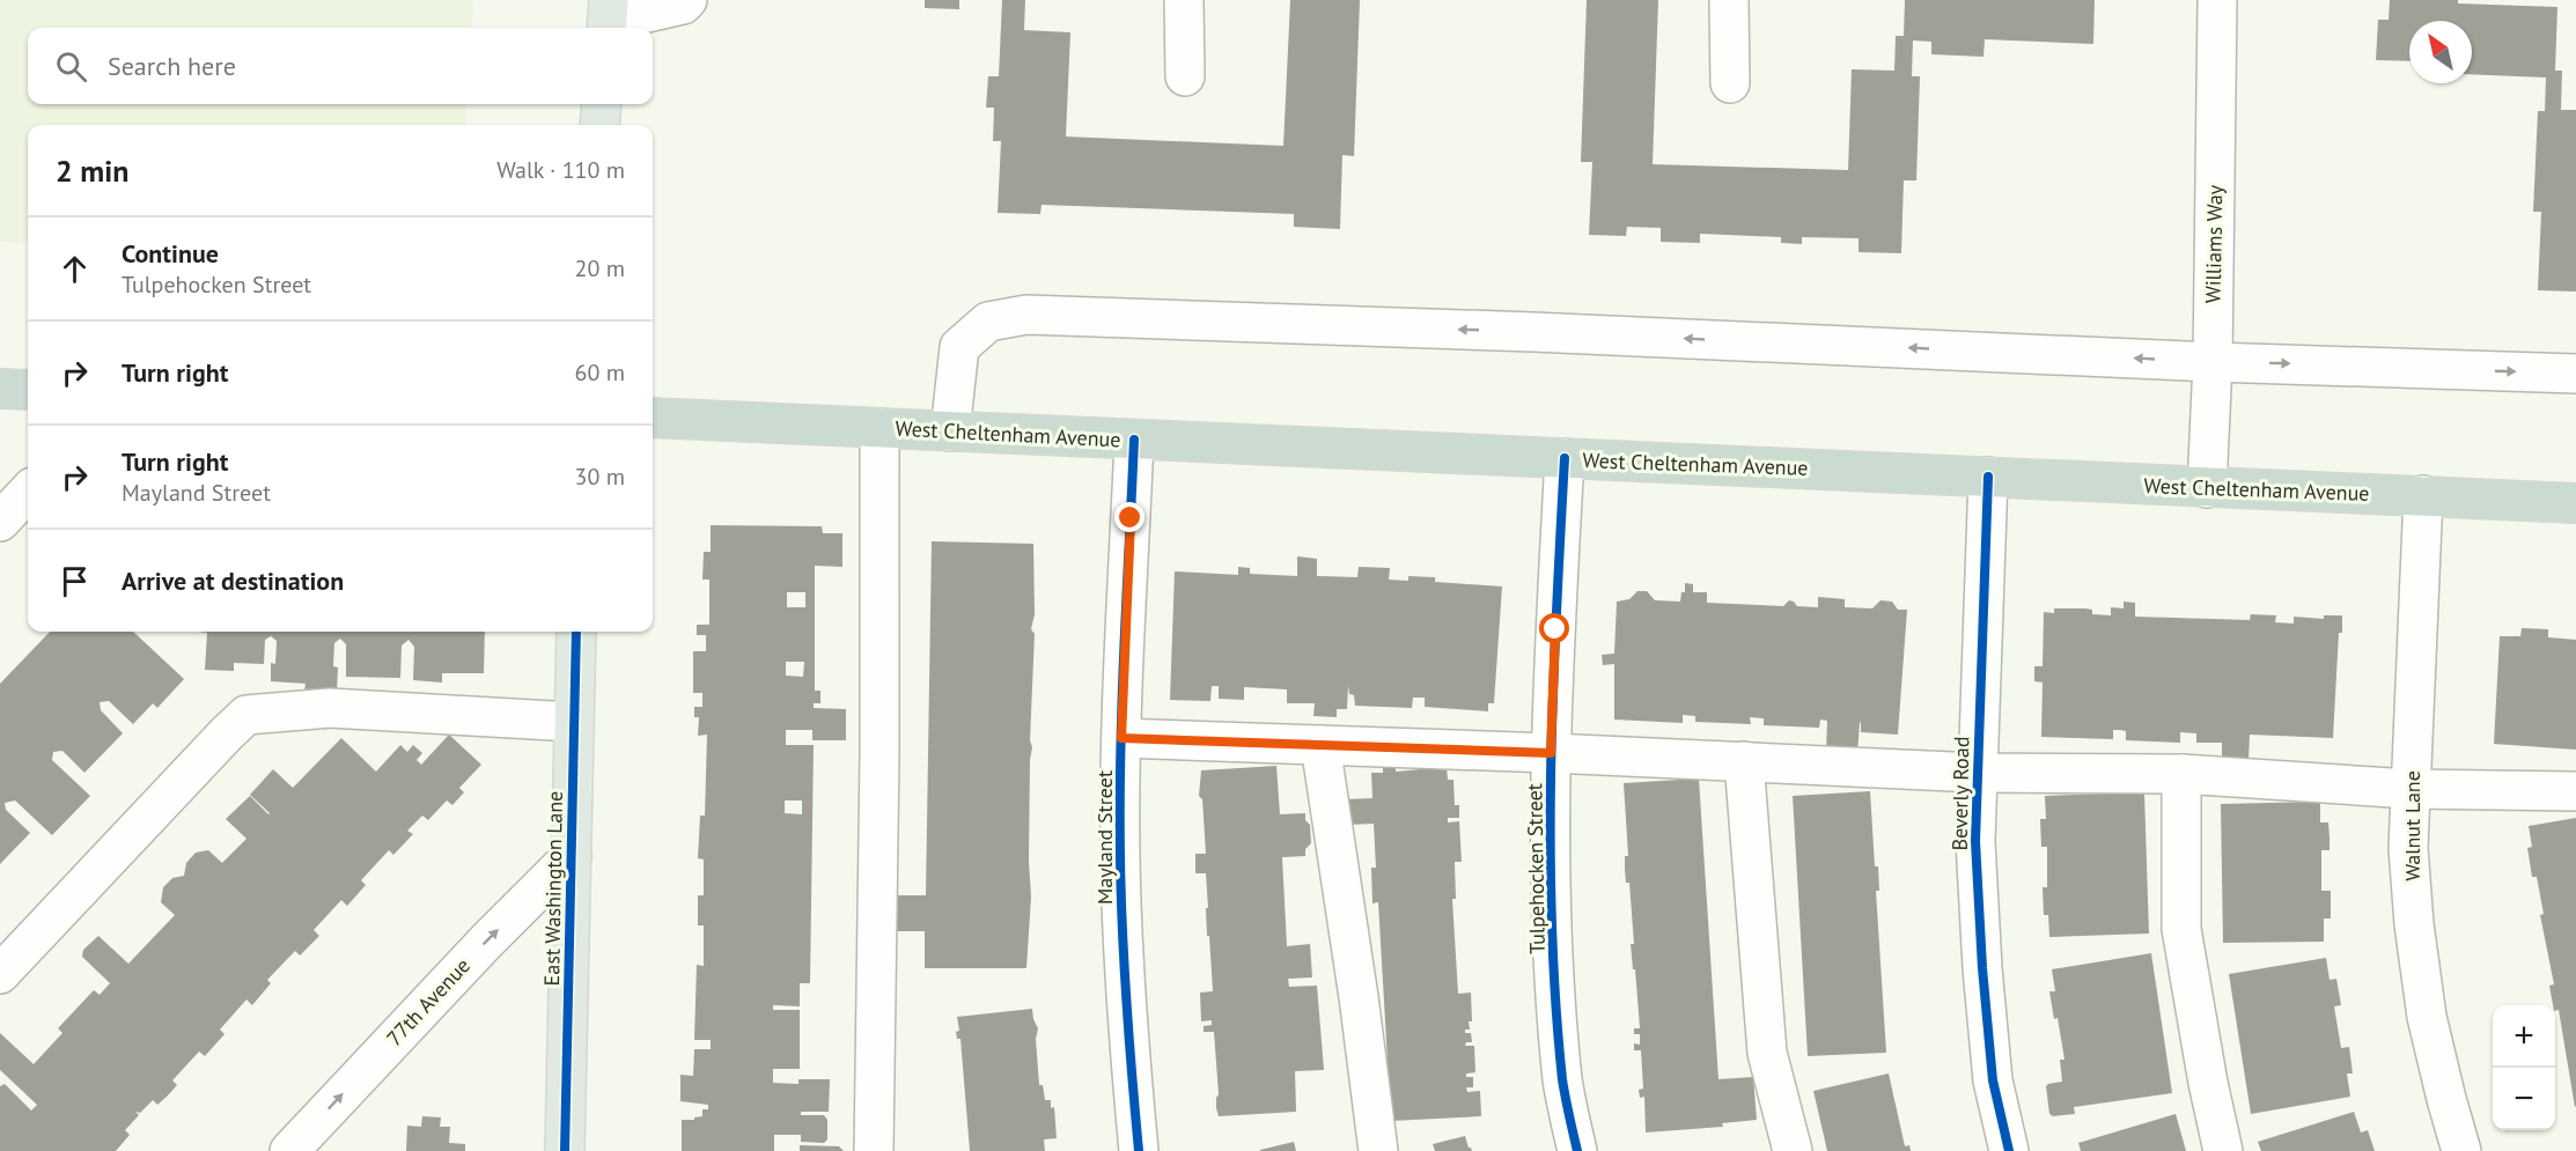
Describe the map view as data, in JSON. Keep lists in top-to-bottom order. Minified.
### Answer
{"streets":{"highway":["West Cheltenham Avenue"],"main road":["East Washington Lane"],"street":["Williams Way","Beverly Road","Walnut Lane","Mayland Street","Tulpehocken Street","77th Avenue"]},"crossings":[["Williams Way","West Cheltenham Avenue"],["West Cheltenham Avenue","Beverly Road"],["West Cheltenham Avenue","Walnut Lane"],["West Cheltenham Avenue","Mayland Street"],["West Cheltenham Avenue","Tulpehocken Street"],["East Washington Lane","77th Avenue"]],"one_way":["77th Avenue"],"north":"top left","page":{"search":"Search here","heading":["2 min","Walk · 110 m"],"list":[["Continue","Tulpehocken Street","20 m"],["Turn right","60 m"],["Turn right","Mayland Street","30 m"],"Arrive at destination"],"map_buttons":["+","−"]}}
